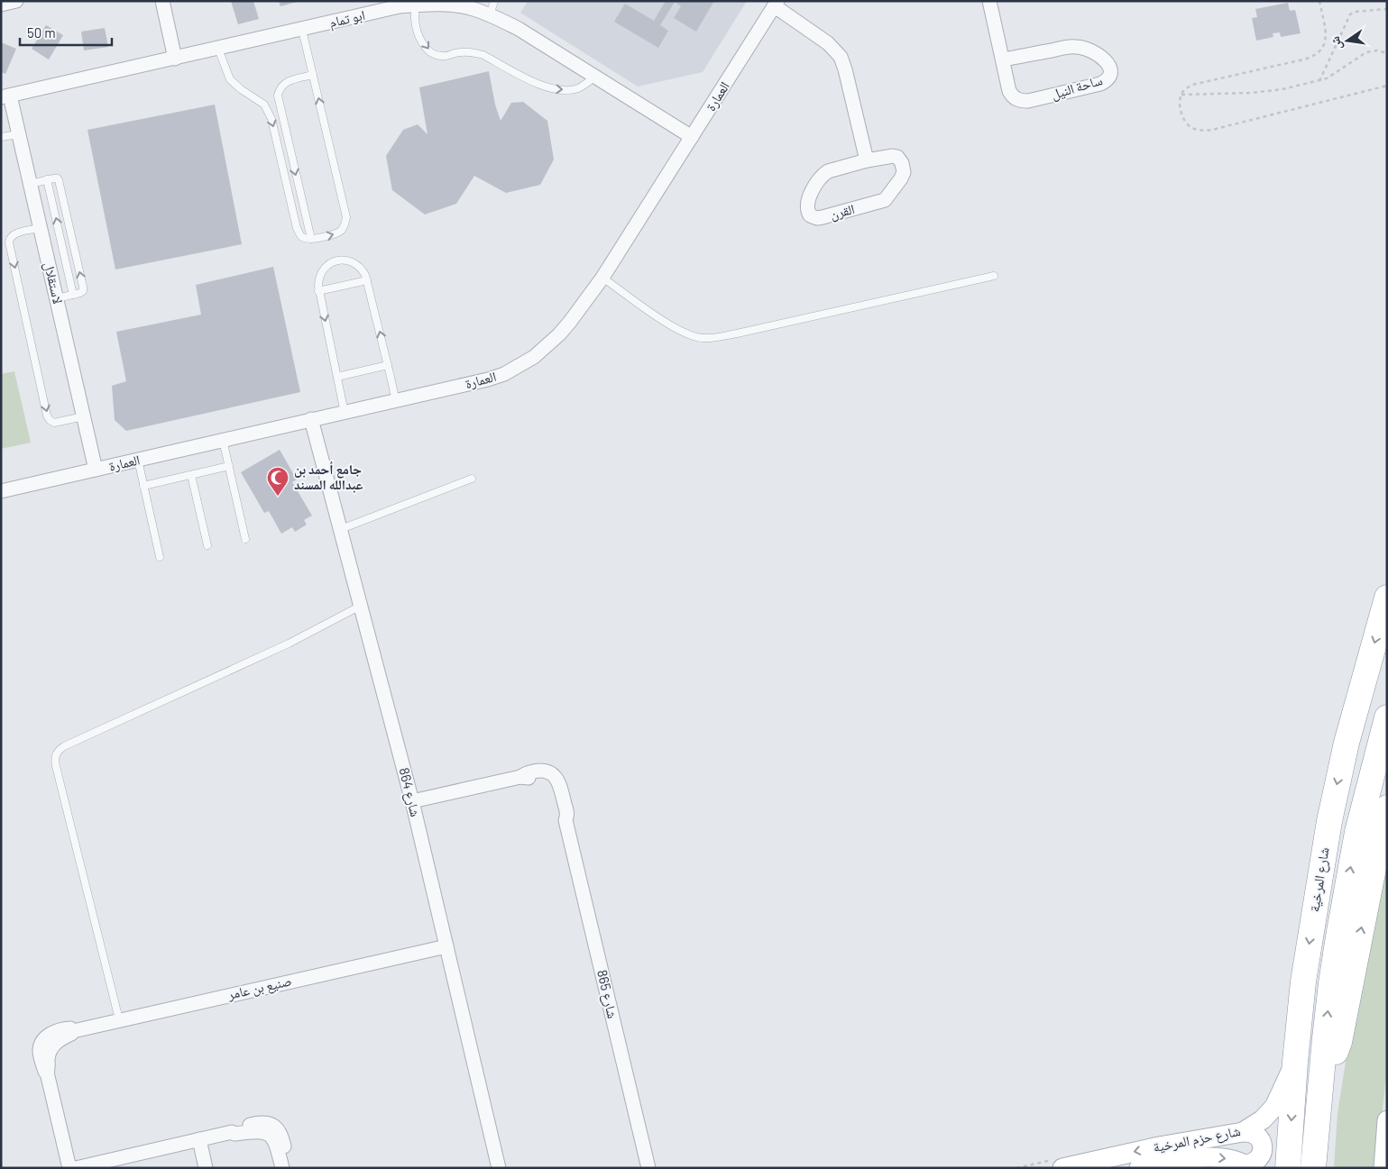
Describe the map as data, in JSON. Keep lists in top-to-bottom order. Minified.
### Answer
{"streets":{"highway":["شارع المرخية"],"street":["ابو تمام","ساحة النيل","العمارة","القرن","لاستقلال","شارع 864","صنيع بن عامر","شارع 865","شارع حزم المرخية"]},"crossings":[["ابو تمام","العمارة"],["ابو تمام","لاستقلال"],["العمارة","لاستقلال"],["العمارة","شارع 864"],["شارع 864","صنيع بن عامر"],["شارع 864","شارع 865"],["شارع المرخية","شارع حزم المرخية"]],"places":{"mosque":["جامع أحمد بن عبدالله المسند"]},"scale_bar":"50 m","north":"left"}
